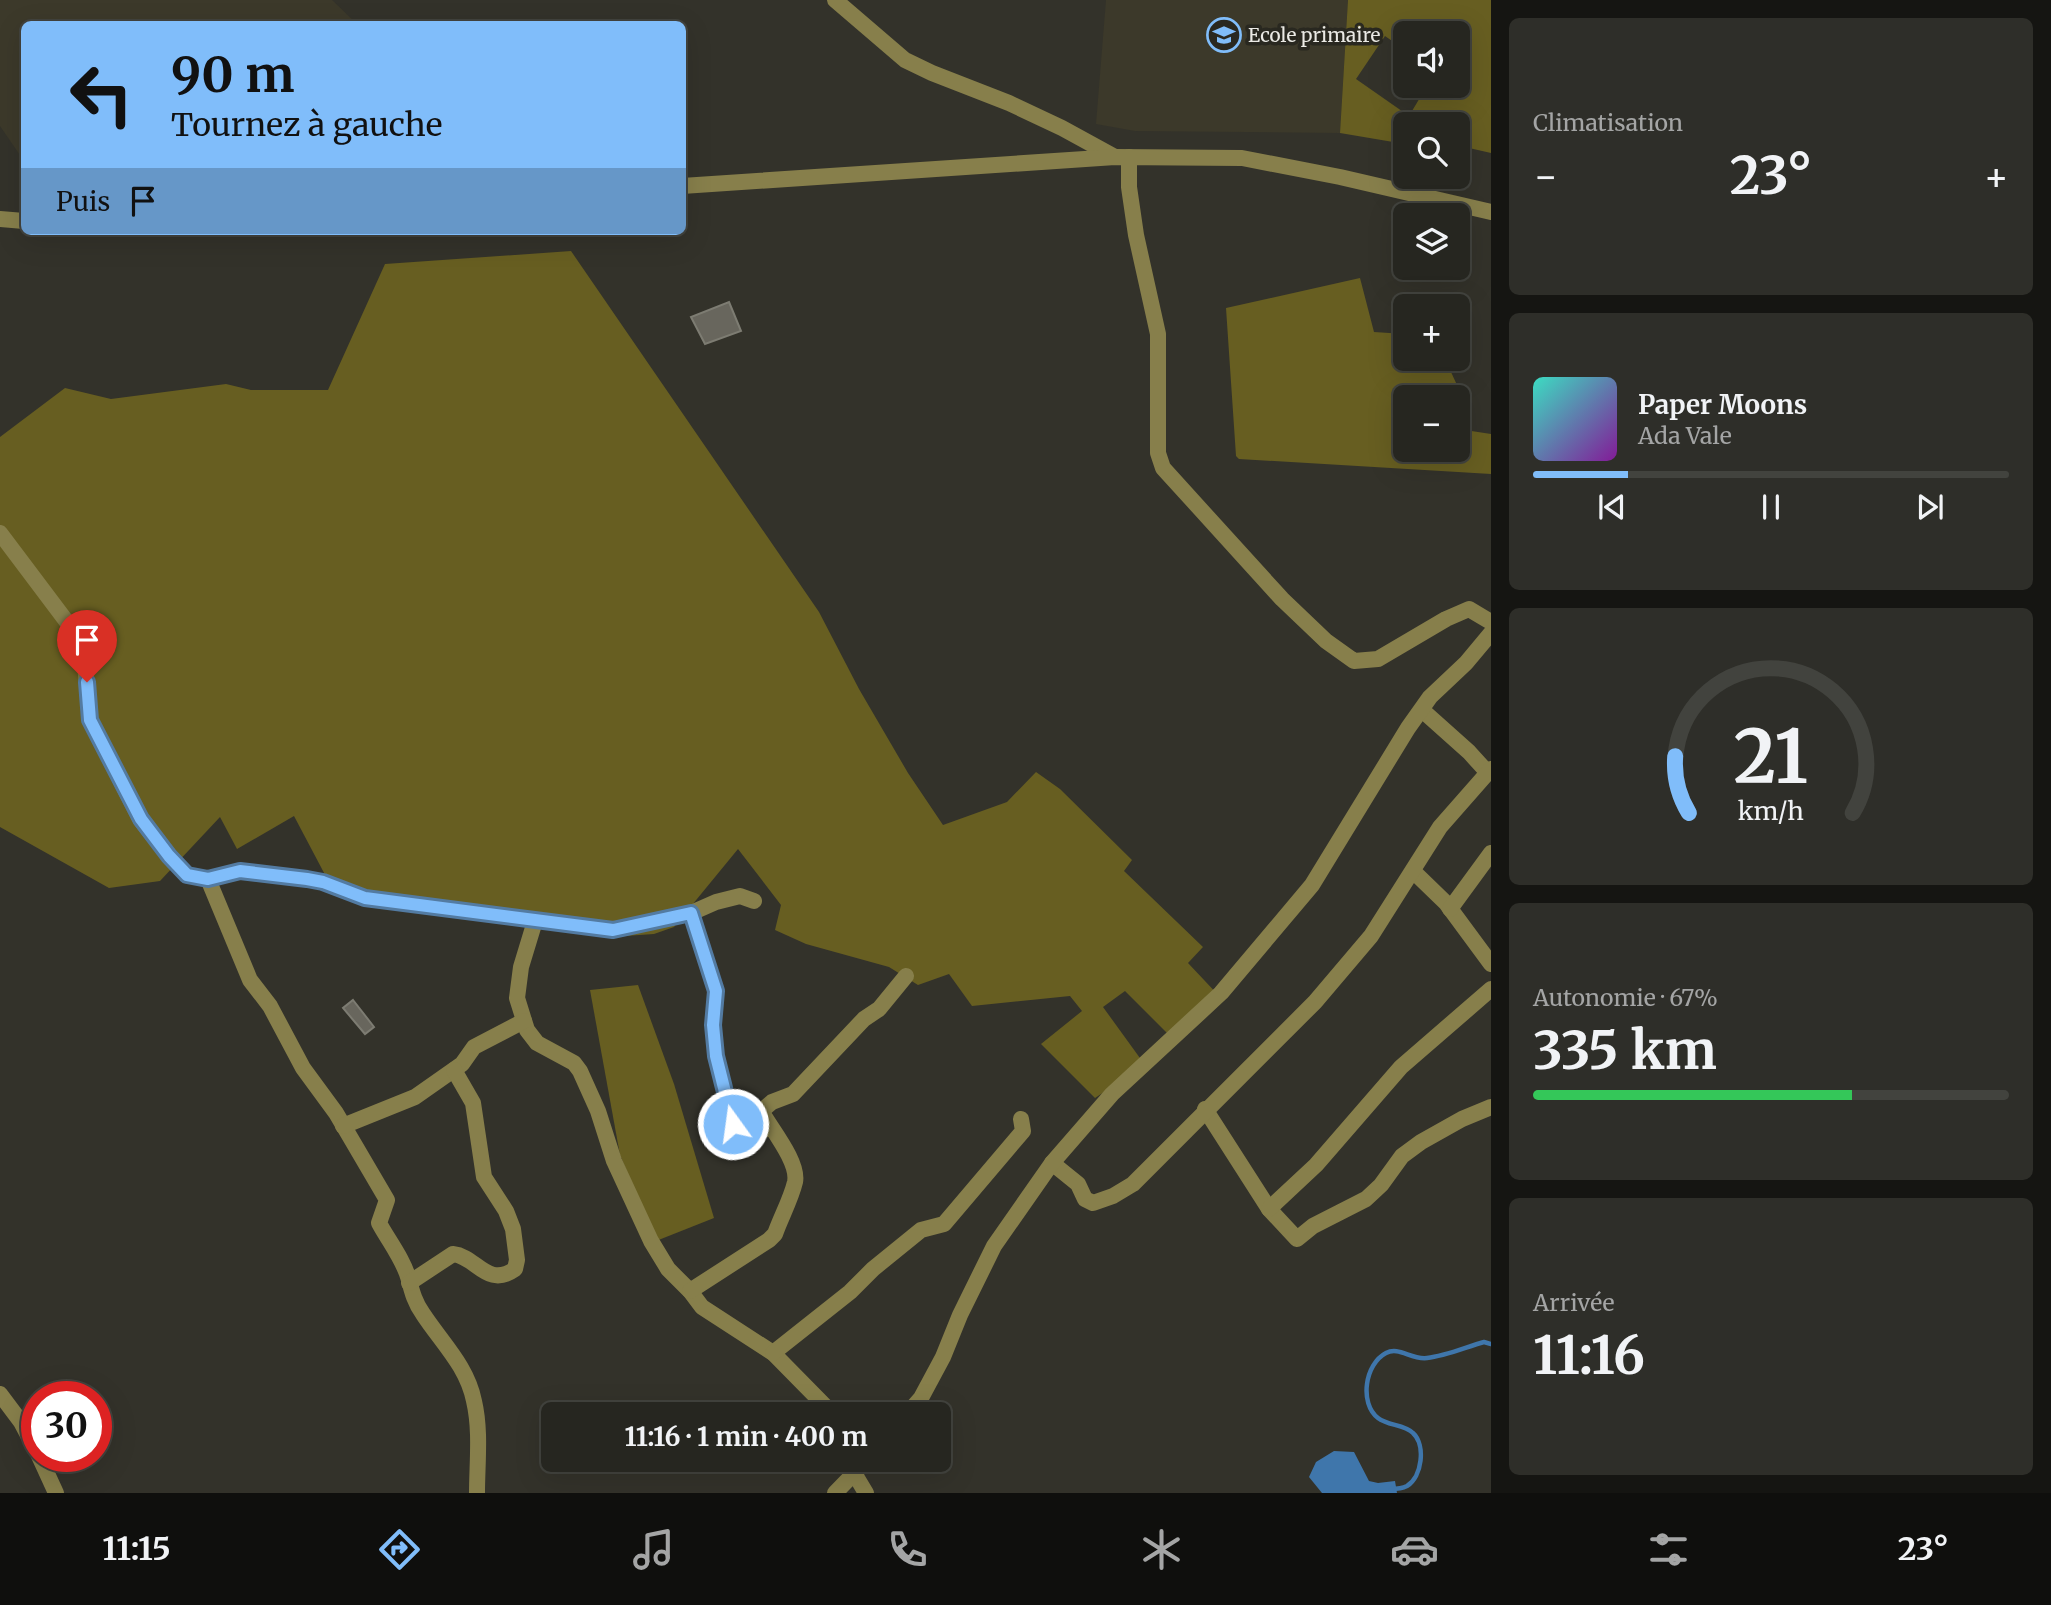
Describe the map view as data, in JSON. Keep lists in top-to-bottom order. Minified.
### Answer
{"places":{"school or university":["Ecole primaire"]},"page":{"tile":["Climatisation",["Autonomie · 67%","335 km"],["Arrivée","11:16"]],"map_buttons":["+","−"],"turn":["90 m","Tournez à gauche"],"heat":["−","23°","+"],"then":"Puis","song":["Paper Moons","Ada Vale"],"limit":"30","trip":"11:16 · 1 min · 400 m","tabs":["11:15","23°"],"gauge":["21","km/h"]}}
